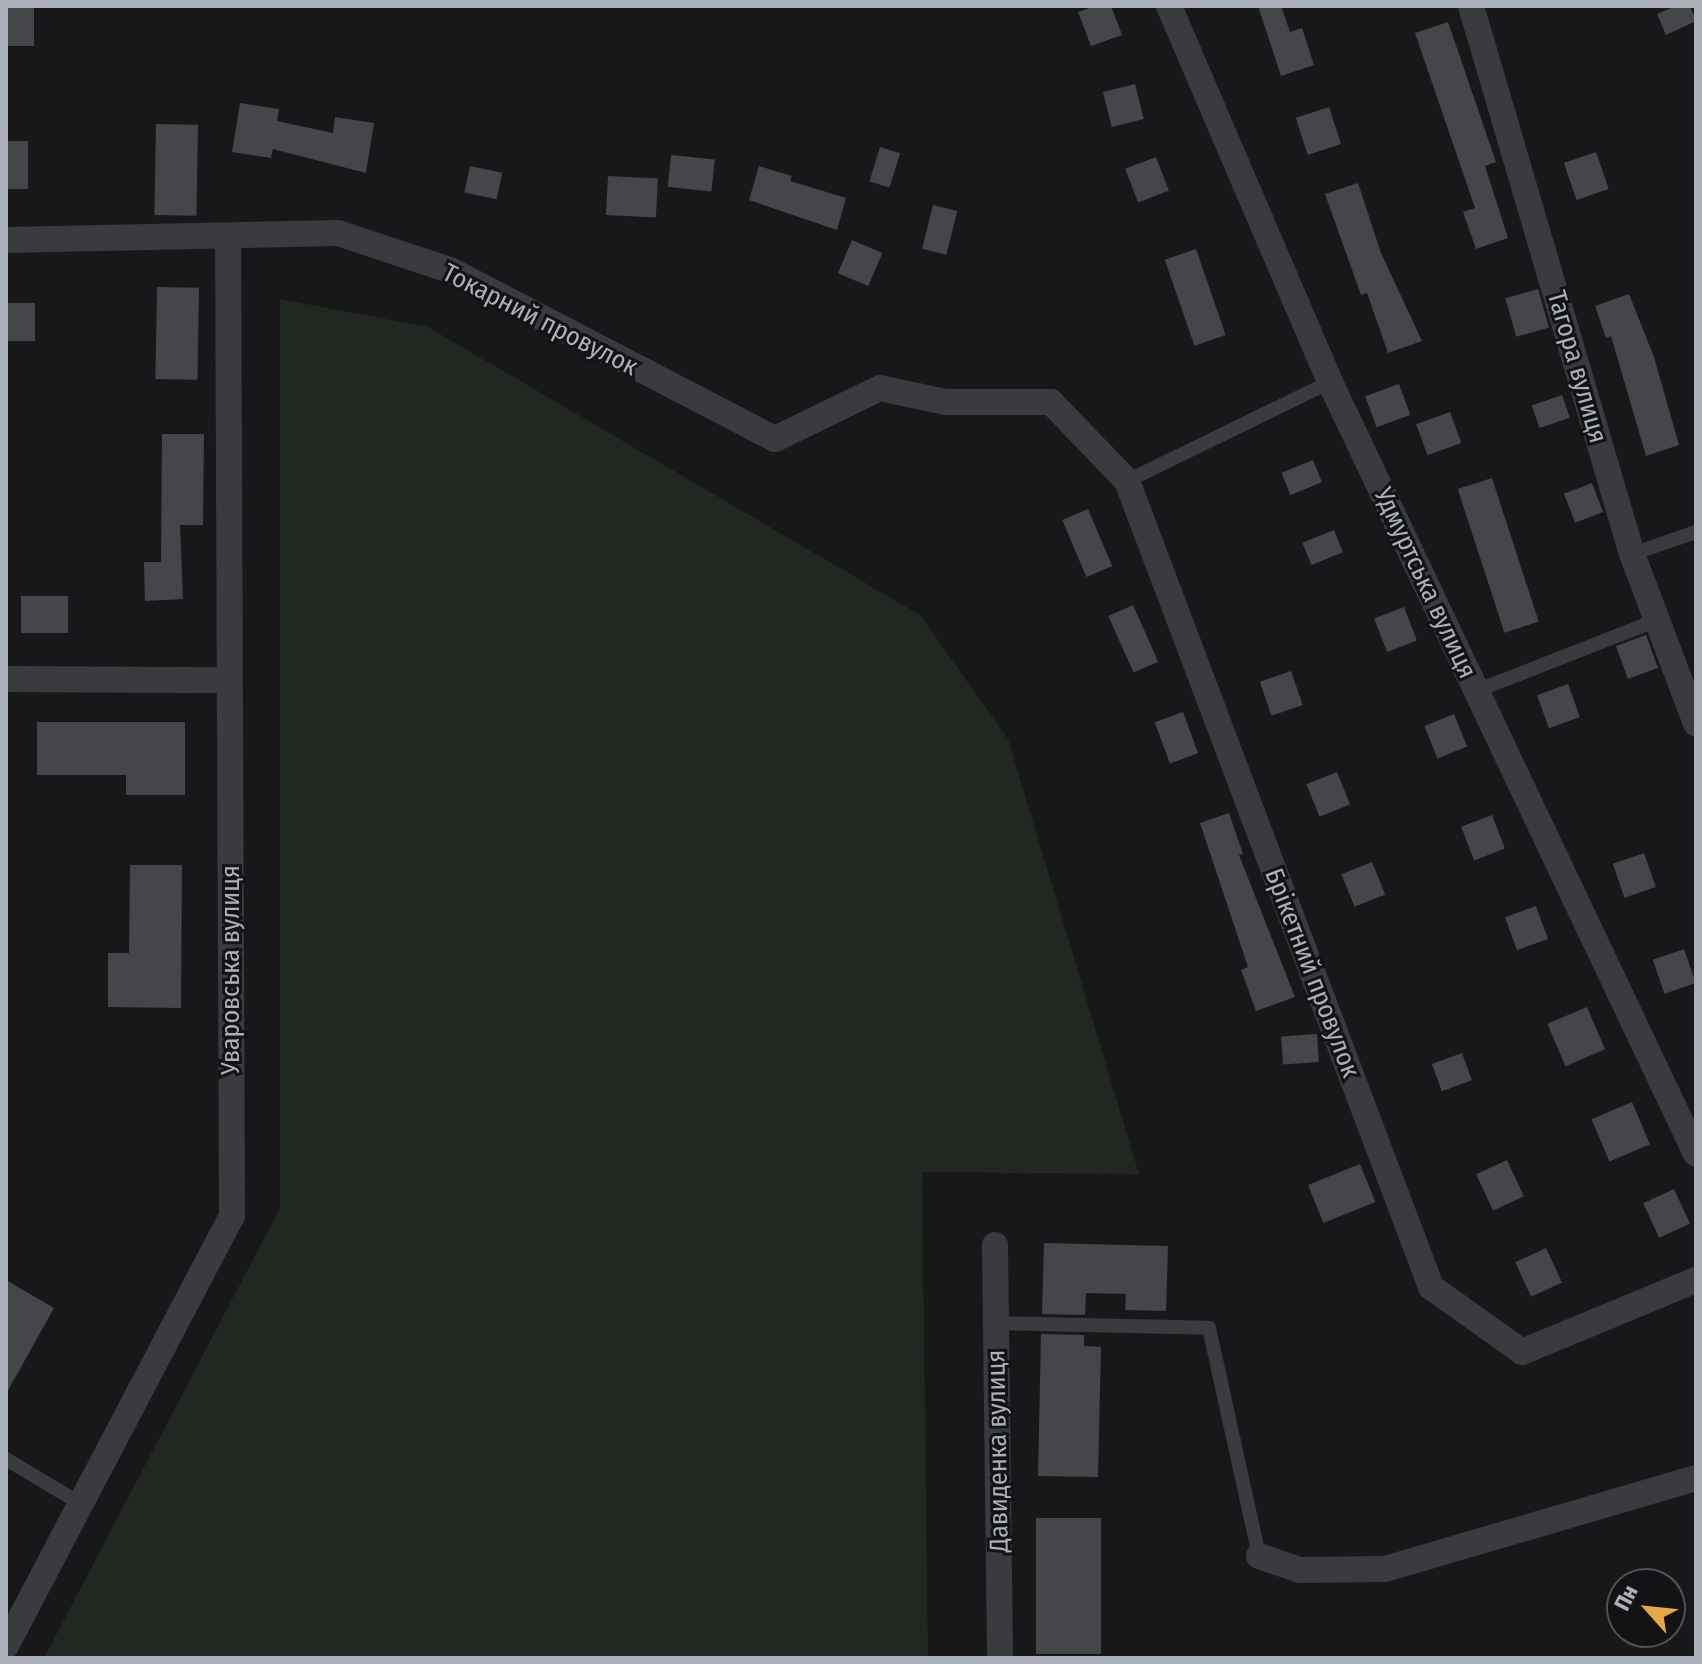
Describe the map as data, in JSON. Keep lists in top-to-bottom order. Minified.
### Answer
{"streets":{"street":["Токарний провулок","Тагора вулиця","Удмуртська вулиця","Уваровська вулиця","Брiкетний провулок","Давиденка вулиця"]},"crossings":[["Токарний провулок","Уваровська вулиця"],["Токарний провулок","Брiкетний провулок"]],"north":"top left"}
